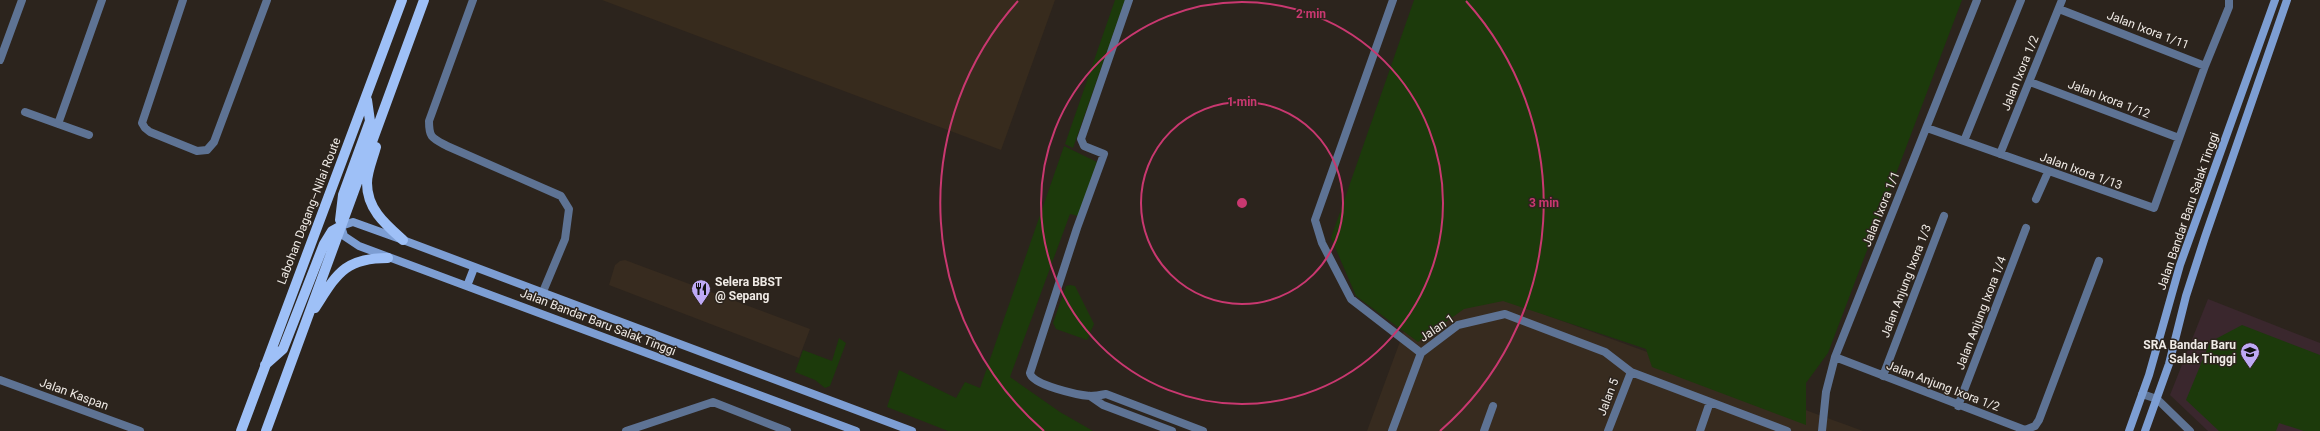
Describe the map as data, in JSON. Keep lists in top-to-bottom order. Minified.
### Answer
{"streets":{"main road":["Labohan Dagang–Nilai Route","Jalan Bandar Baru Salak Tinggi"],"street":["Jalan Ixora 1/11","Jalan Ixora 1/2","Jalan Ixora 1/12","Jalan Ixora 1/13","Jalan Ixora 1/1","Jalan Anjung Ixora 1/3","Jalan Anjung Ixora 1/4","Jalan 1","Jalan Anjung Ixora 1/2","Jalan Kaspan","Jalan 5"]},"crossings":[["Jalan Ixora 1/11","Jalan Ixora 1/2"],["Jalan Ixora 1/2","Jalan Ixora 1/12"],["Jalan Ixora 1/2","Jalan Ixora 1/13"],["Jalan Ixora 1/12","Jalan Ixora 1/13"],["Jalan Ixora 1/13","Jalan Ixora 1/1"],["Jalan Ixora 1/1","Jalan Anjung Ixora 1/2"],["Jalan Anjung Ixora 1/3","Jalan Anjung Ixora 1/2"],["Jalan Anjung Ixora 1/4","Jalan Anjung Ixora 1/2"],["Jalan 1","Jalan 5"]],"places":{"restaurant":["Selera BBST @ Sepang"],"school or university":["SRA Bandar Baru Salak Tinggi"]},"rings":["2 min","1 min","3 min"]}
